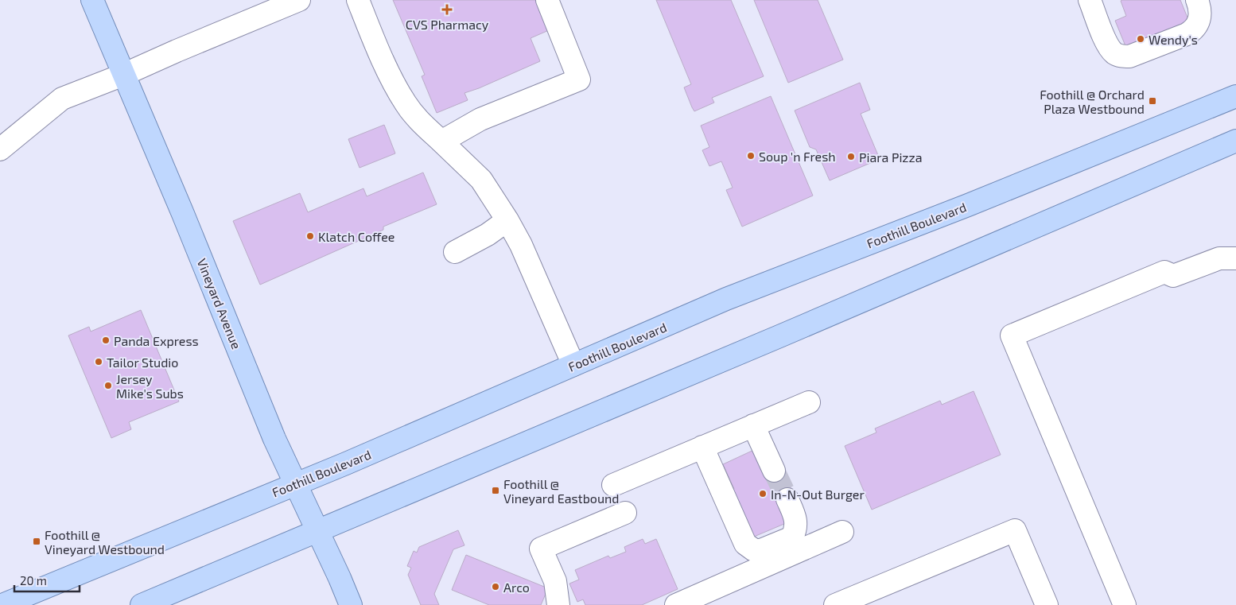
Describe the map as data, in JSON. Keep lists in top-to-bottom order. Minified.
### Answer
{"streets":{"main road":["Foothill Boulevard","Vineyard Avenue"]},"crossings":[["Foothill Boulevard","Vineyard Avenue"]],"places":{"health":["CVS Pharmacy"],"other":["Wendy's","Soup 'n Fresh","Piara Pizza","Klatch Coffee","Panda Express","Tailor Studio","Jersey Mike's Subs","In-N-Out Burger","Arco"],"transit":["Foothill @ Orchard Plaza Westbound","Foothill @ Vineyard Eastbound","Foothill @ Vineyard Westbound"]},"scale_bar":"20 m"}
